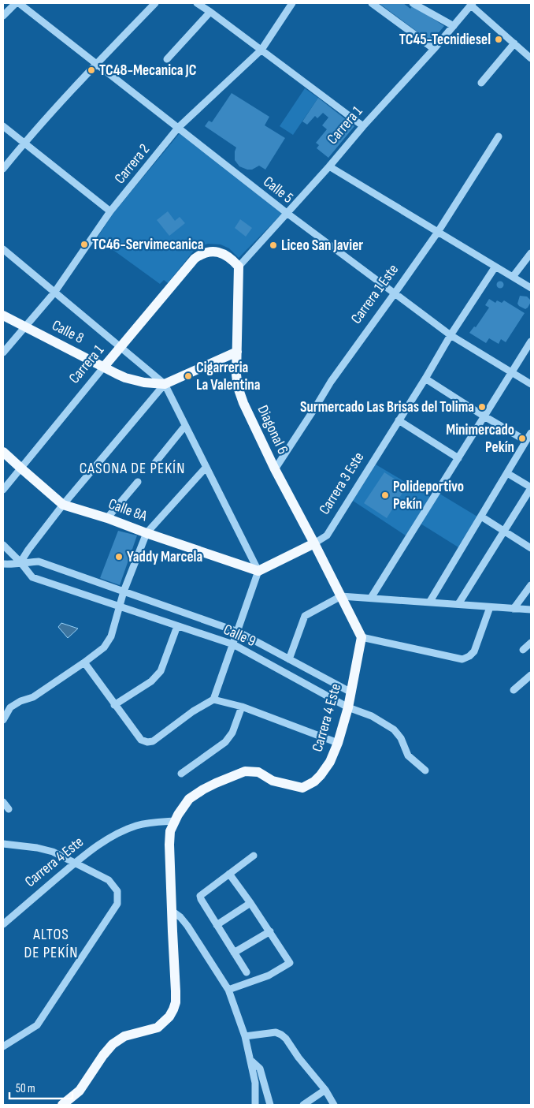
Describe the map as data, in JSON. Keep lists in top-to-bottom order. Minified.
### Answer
{"streets":{"main road":["Carrera 1","Calle 8","Diagonal 6","Carrera 3 Este","Calle 8A","Carrera 4 Este"],"street":["Carrera 2","Calle 5","Carrera 1 Este","Calle 9"]},"crossings":[["Carrera 1","Calle 5"],["Carrera 1","Calle 8"],["Carrera 1","Diagonal 6"],["Carrera 1","Calle 8A"],["Carrera 2","Calle 5"],["Carrera 2","Calle 8"],["Calle 5","Carrera 1 Este"],["Calle 5","Carrera 3 Este"],["Carrera 1 Este","Diagonal 6"],["Diagonal 6","Carrera 3 Este"],["Diagonal 6","Carrera 4 Este"],["Carrera 3 Este","Calle 8A"],["Calle 9","Carrera 4 Este"]],"districts":["CASONA DE PEKÍN","ALTOS DE PEKÍN"],"places":["TC45-Tecnidiesel","TC48-Mecanica JC","TC46-Servimecanica","Liceo San Javier","Cigarreria La Valentina","Surmercado Las Brisas del Tolima","Minimercado Pekín","Polideportivo Pekín","Yaddy Marcela"],"scale_bar":"50 m"}
